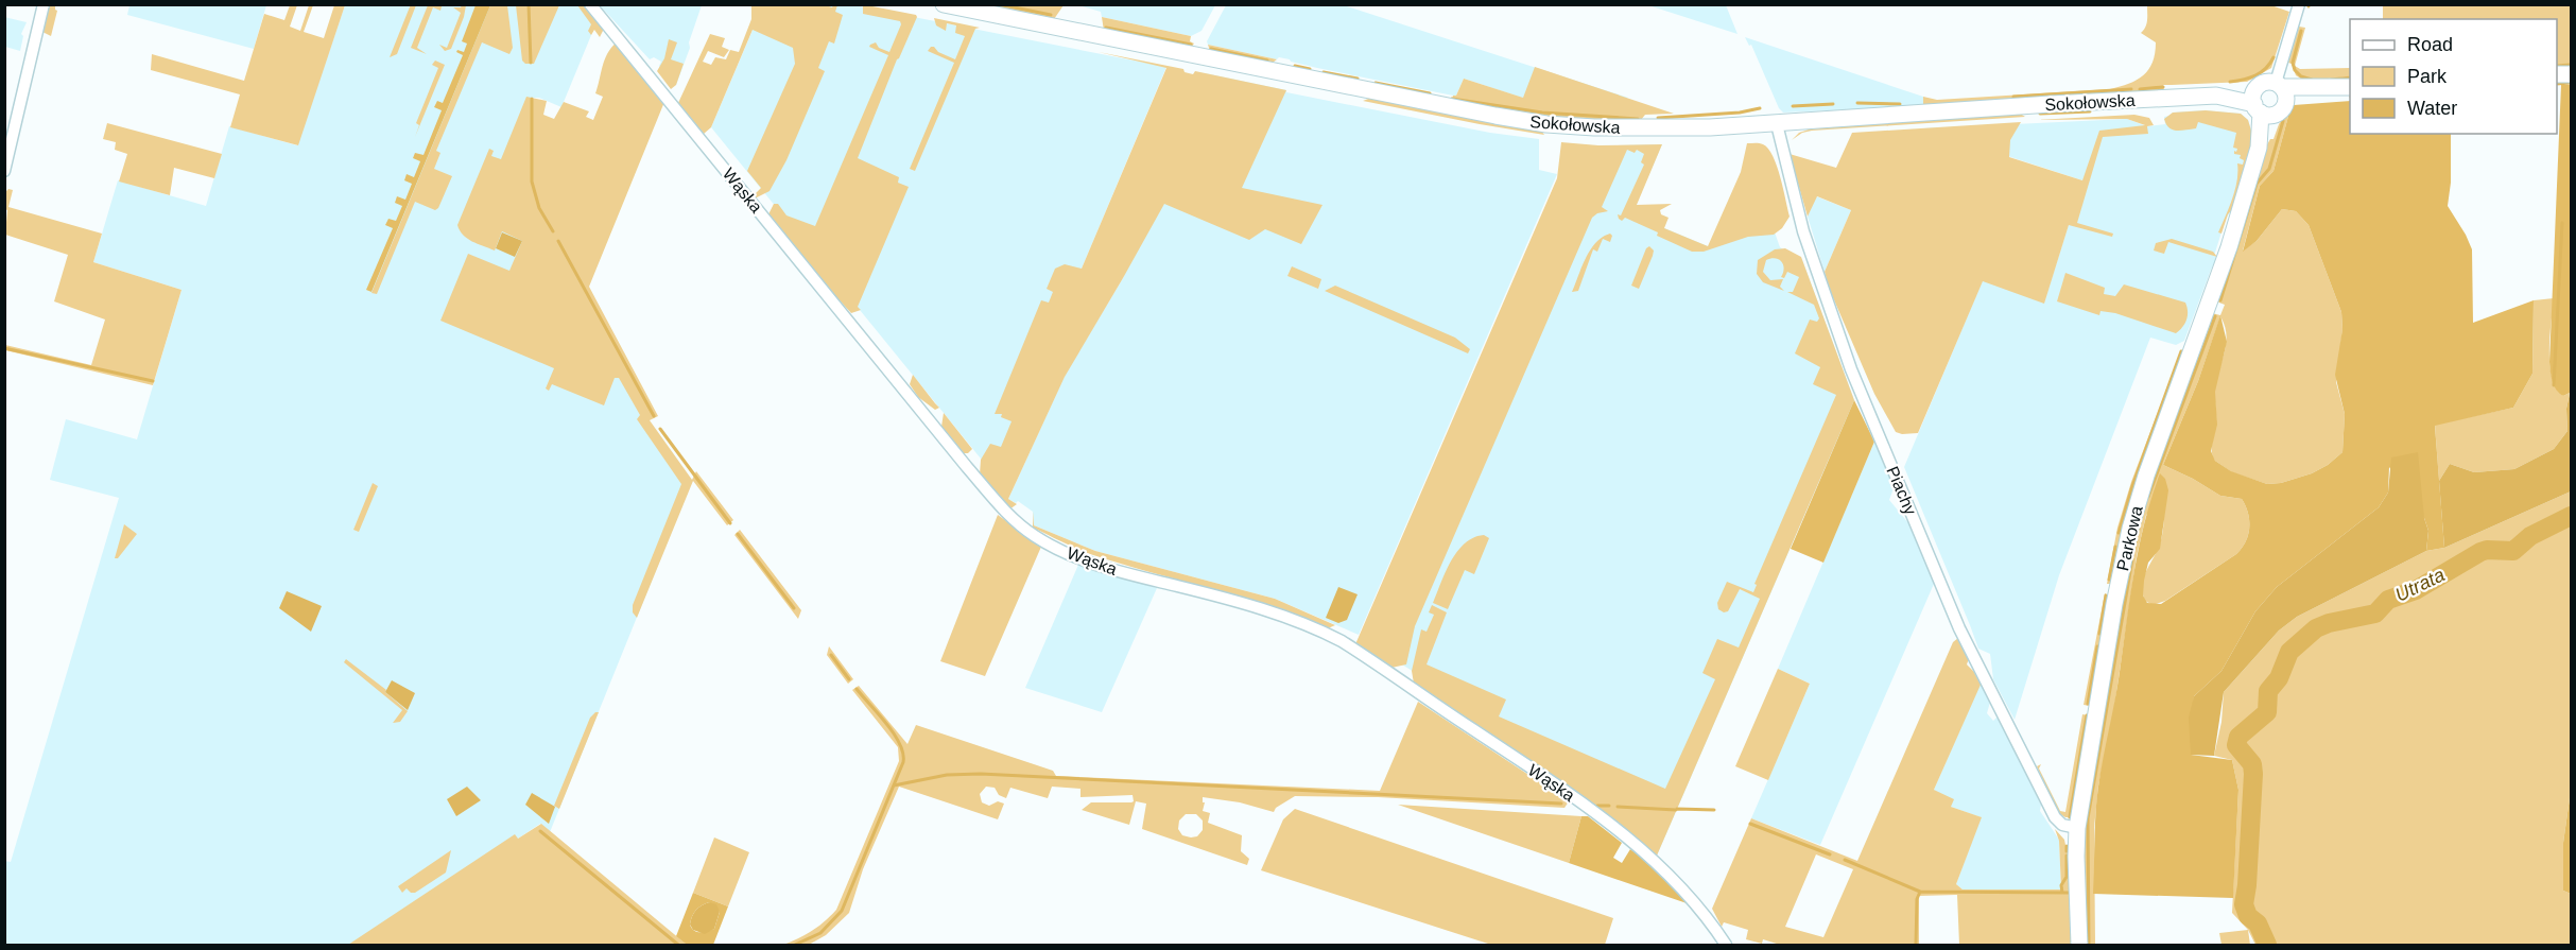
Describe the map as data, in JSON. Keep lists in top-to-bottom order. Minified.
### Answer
{"streets":{"street":["Sokołowska","Wąska","Piachy","Parkowa"]},"crossings":[["Sokołowska","Piachy"],["Sokołowska","Parkowa"],["Piachy","Parkowa"]],"water":["Utrata"],"legend":["Road","Park","Water"]}
